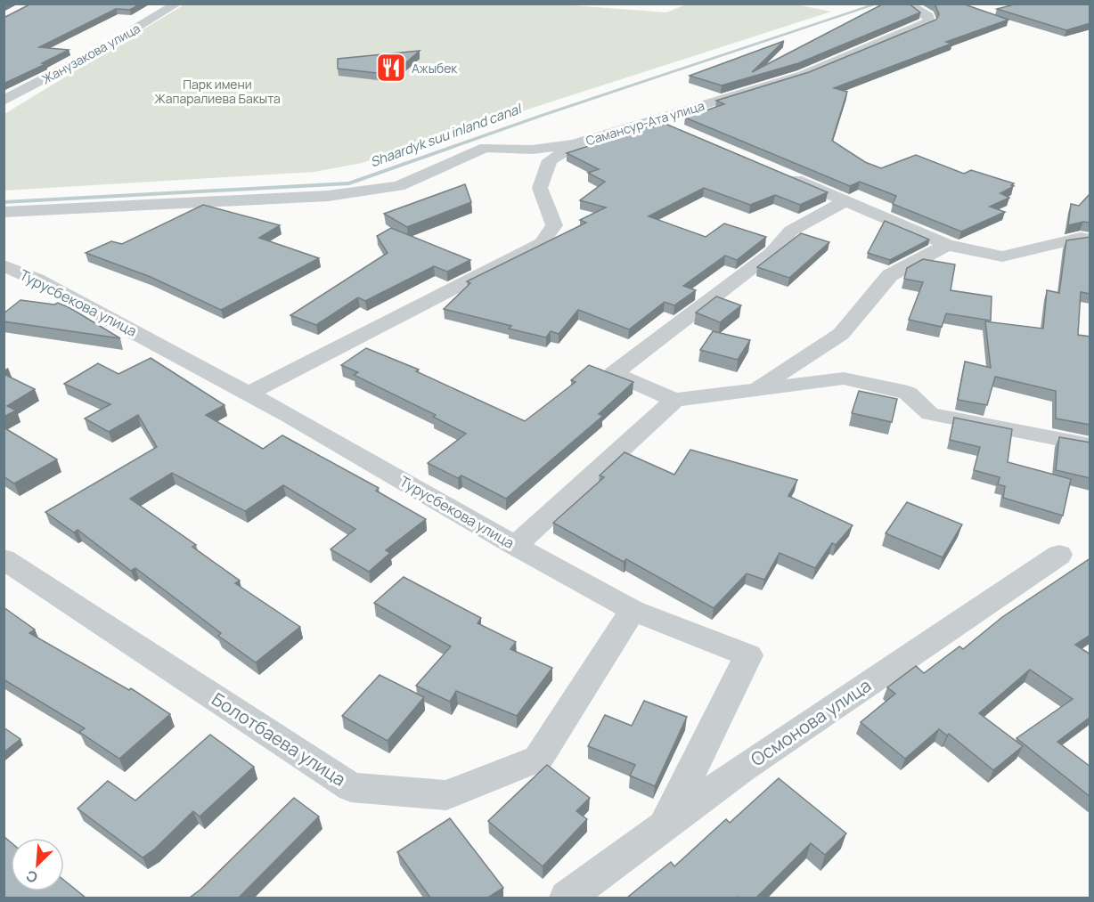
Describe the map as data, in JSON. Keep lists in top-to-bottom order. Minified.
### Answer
{"streets":{"street":["Жанузакова улица","Самансур-Ата улица","Турусбекова улица","Осмонова улица","Болотбаева улица"]},"crossings":[["Самансур-Ата улица","Турусбекова улица"],["Турусбекова улица","Осмонова улица"],["Турусбекова улица","Болотбаева улица"]],"water":["Shaardyk suu inland canal"],"parks":["Парк имени Жапаралиева Бакыта"],"places":{"restaurant":["Ажыбек"]},"north":"bottom left"}
